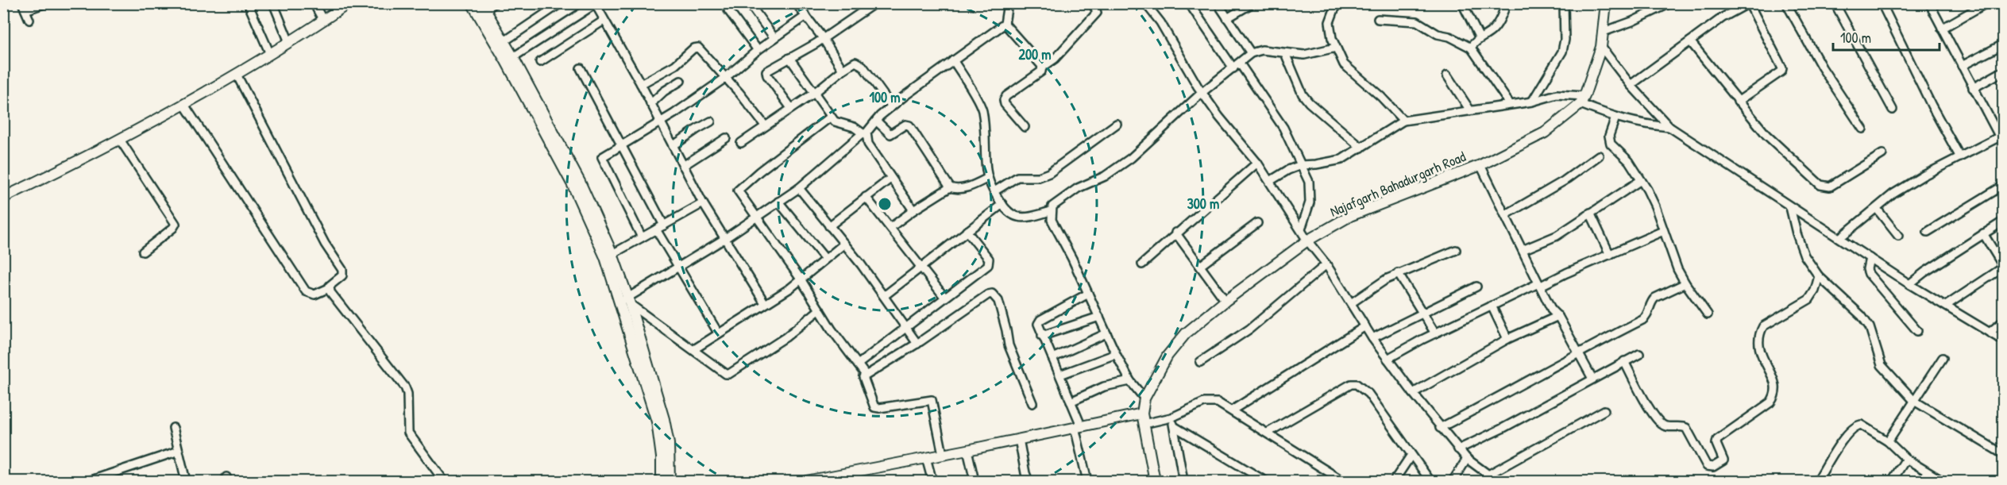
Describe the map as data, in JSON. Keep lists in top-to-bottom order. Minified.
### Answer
{"streets":{"street":["Najafgarh Bahadurgarh Road"]},"scale_bar":"100 m","rings":["200 m","100 m","300 m"]}
